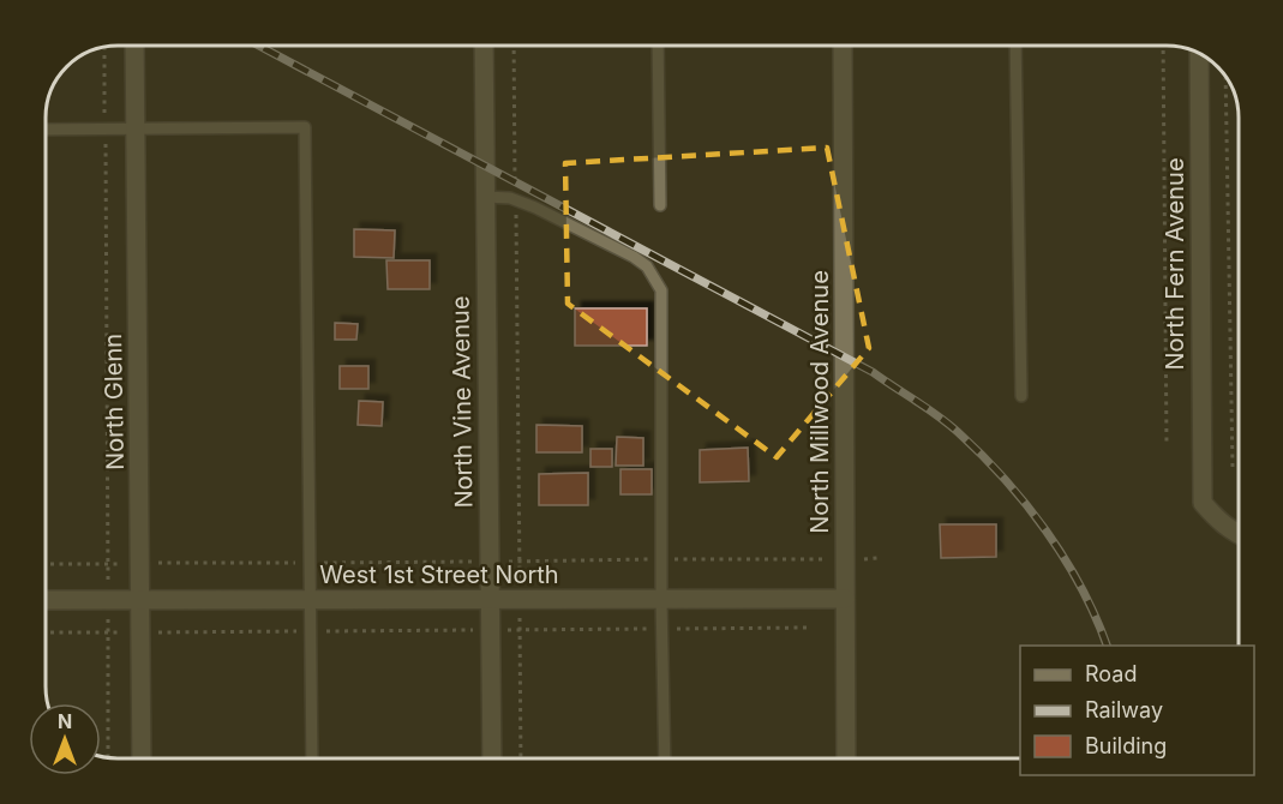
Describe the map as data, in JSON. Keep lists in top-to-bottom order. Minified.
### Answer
{"streets":{"street":["North Fern Avenue","North Glenn","North Vine Avenue","North Millwood Avenue","West 1st Street North"]},"crossings":[["North Glenn","West 1st Street North"],["North Vine Avenue","West 1st Street North"],["North Millwood Avenue","West 1st Street North"]],"legend":["Road","Railway","Building"],"north":"top"}
